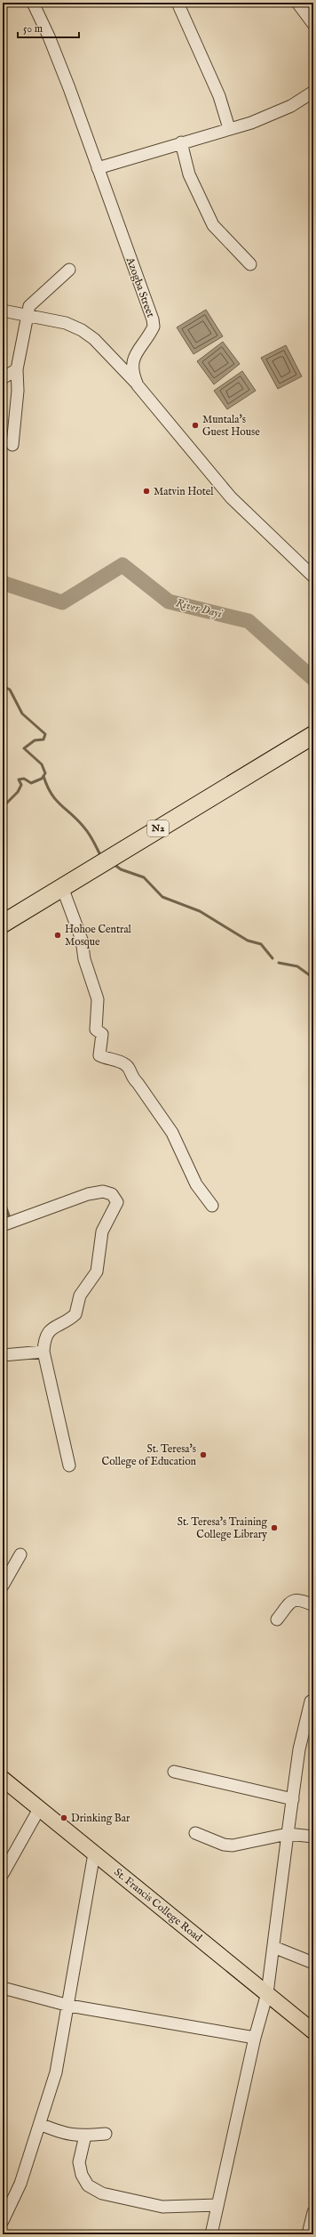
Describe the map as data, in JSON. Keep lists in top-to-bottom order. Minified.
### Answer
{"streets":{"highway":["N2"],"main road":["St. Francis College Road"],"street":["Azogba Street"]},"water":["River Dayi"],"places":["Muntala's Guest House","Matvin Hotel","Hohoe Central Mosque","St. Teresa's College of Education","St. Teresa's Training College Library","Drinking Bar"],"scale_bar":"50 m"}
